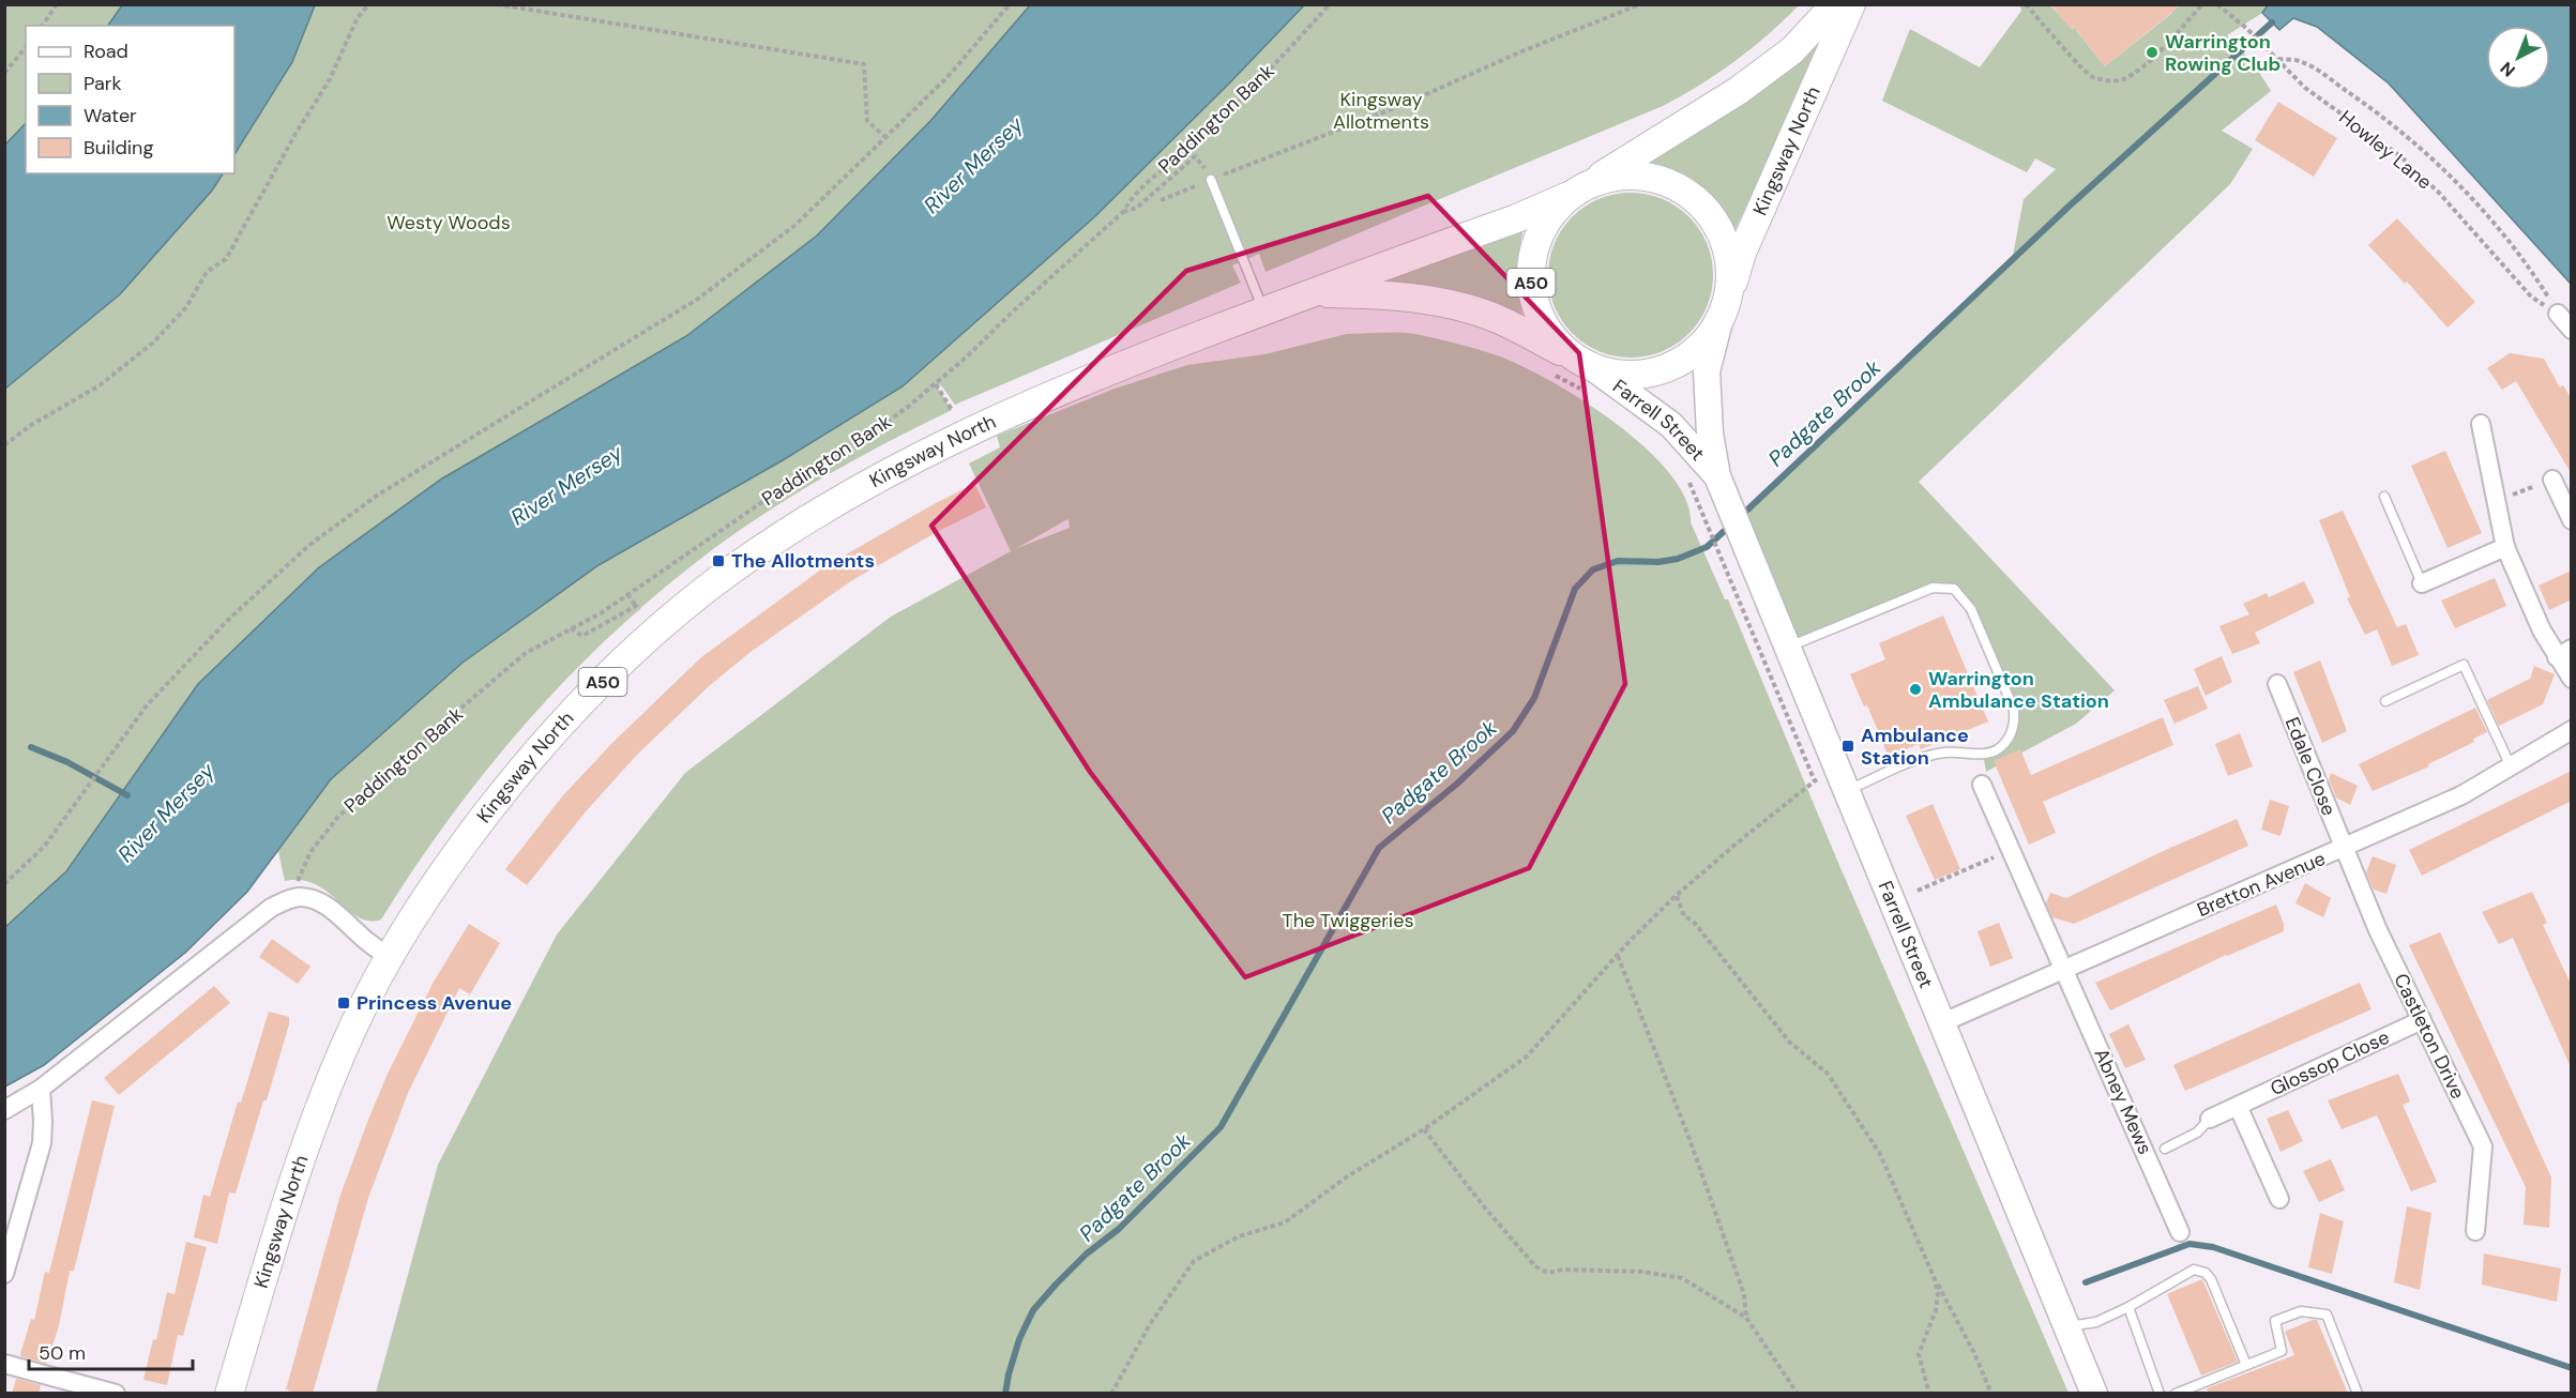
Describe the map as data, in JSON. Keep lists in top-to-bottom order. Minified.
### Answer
{"streets":{"main road":["Kingsway North","A50"],"street":["Farrell Street","Edale Close","Bretton Avenue","Castleton Drive","Glossop Close","Abney Mews"],"path":["Paddington Bank","Howley Lane"]},"crossings":[["Kingsway North","A50"],["Kingsway North","Farrell Street"],["A50","Farrell Street"],["Farrell Street","Bretton Avenue"],["Edale Close","Bretton Avenue"],["Edale Close","Castleton Drive"],["Bretton Avenue","Castleton Drive"],["Bretton Avenue","Abney Mews"],["Castleton Drive","Glossop Close"]],"water":["River Mersey","Padgate Brook"],"parks":["Kingsway Allotments","Westy Woods","The Twiggeries"],"places":{"other":["Warrington Rowing Club","Warrington Ambulance Station"],"transit":["The Allotments","Ambulance Station","Princess Avenue"]},"legend":["Road","Park","Water","Building"],"scale_bar":"50 m","north":"bottom left"}
